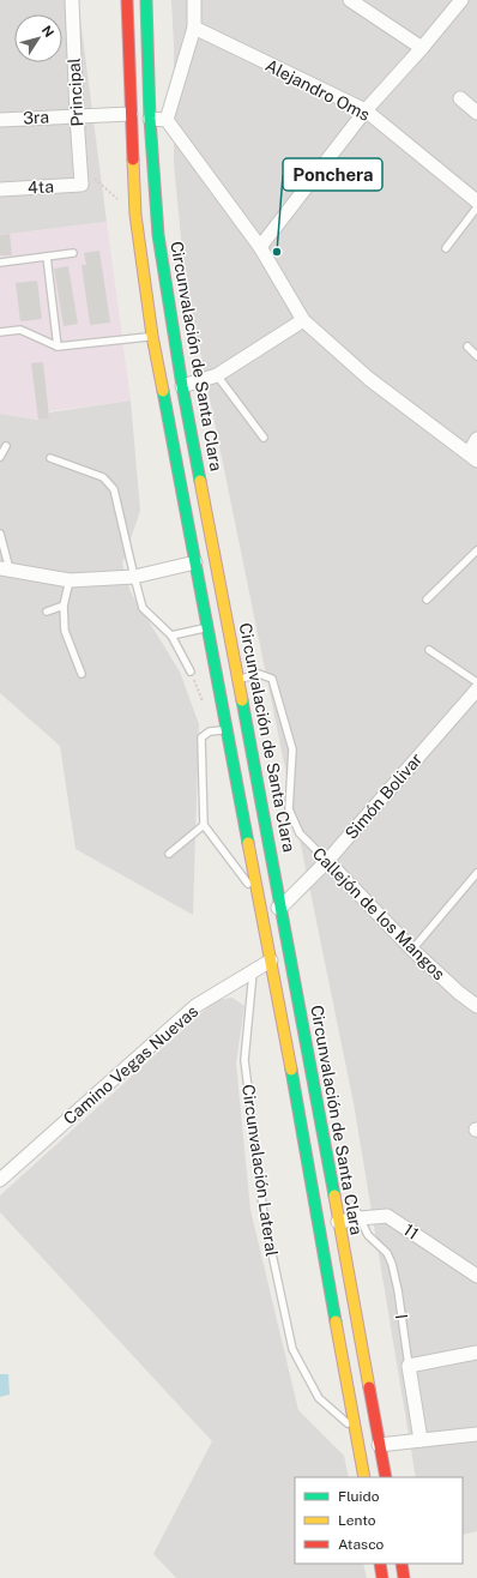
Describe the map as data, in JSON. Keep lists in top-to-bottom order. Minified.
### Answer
{"streets":{"highway":["Circunvalación de Santa Clara"],"street":["Alejandro Oms","Principal","3ra","4ta","Simón Bolivar","Callejón de los Mangos","Camino Vegas Nuevas","11","I"],"lane":["Circunvalación Lateral"]},"crossings":[["Principal","3ra"],["Principal","4ta"],["Circunvalación de Santa Clara","Simón Bolivar"],["Circunvalación de Santa Clara","Callejón de los Mangos"],["Circunvalación de Santa Clara","11"],["Simón Bolivar","Callejón de los Mangos"],["Camino Vegas Nuevas","Circunvalación Lateral"],["11","I"]],"places":["Ponchera"],"legend":["Fluido","Lento","Atasco"],"north":"top right"}
